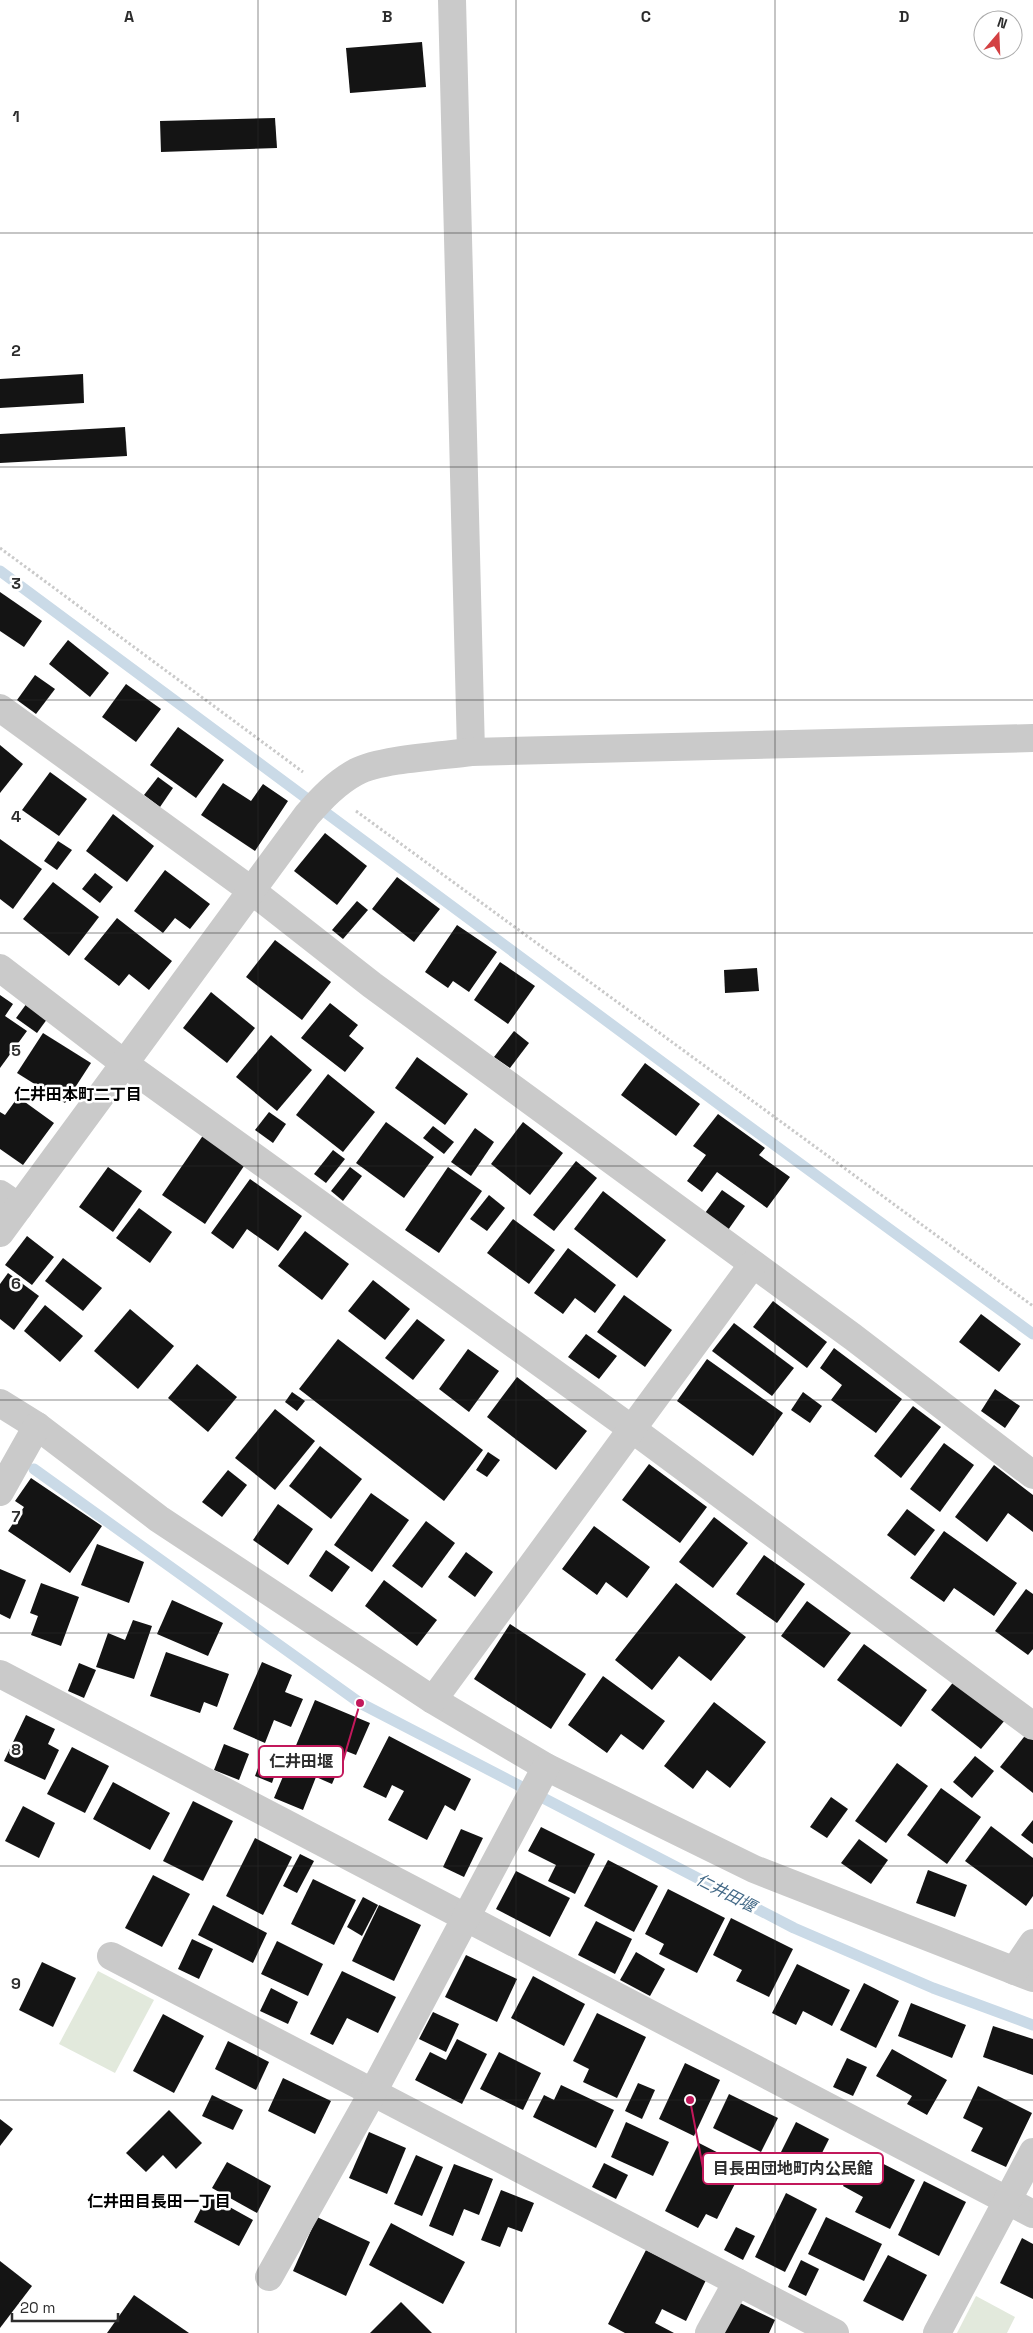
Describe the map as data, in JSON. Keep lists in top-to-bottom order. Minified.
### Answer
{"districts":["仁井田本町二丁目","仁井田目長田一丁目"],"water":["仁井田堰"],"places":["仁井田堰","目長田団地町内公民館"],"scale_bar":"20 m","north":"top","grid":{"columns":["A","B","C","D"],"rows":["1","2","3","4","5","6","7","8","9"]}}
